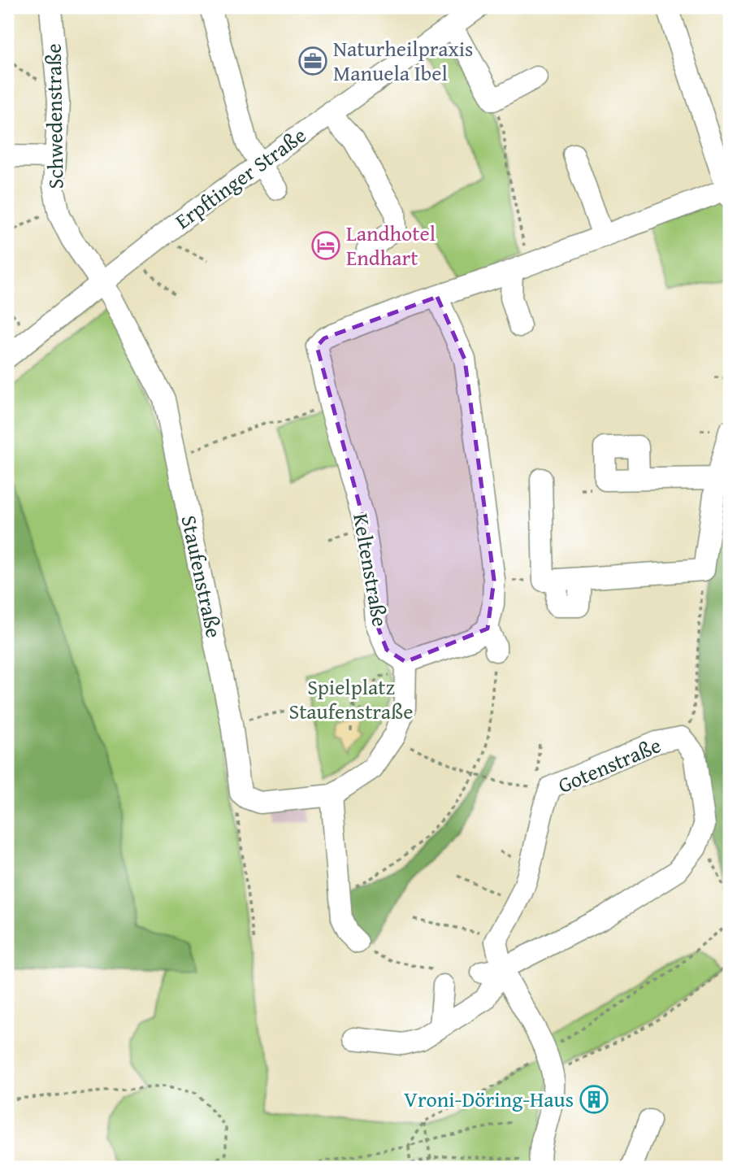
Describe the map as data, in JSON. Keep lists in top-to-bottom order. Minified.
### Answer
{"streets":{"street":["Schwedenstraße","Erpftinger Straße","Keltenstraße","Staufenstraße","Gotenstraße"]},"crossings":[["Schwedenstraße","Erpftinger Straße"],["Schwedenstraße","Staufenstraße"],["Erpftinger Straße","Staufenstraße"]],"parks":["Spielplatz Staufenstraße"],"places":{"office":["Naturheilpraxis Manuela Ibel"],"hotel":["Landhotel Endhart"],"building":["Vroni-Döring-Haus"]}}
